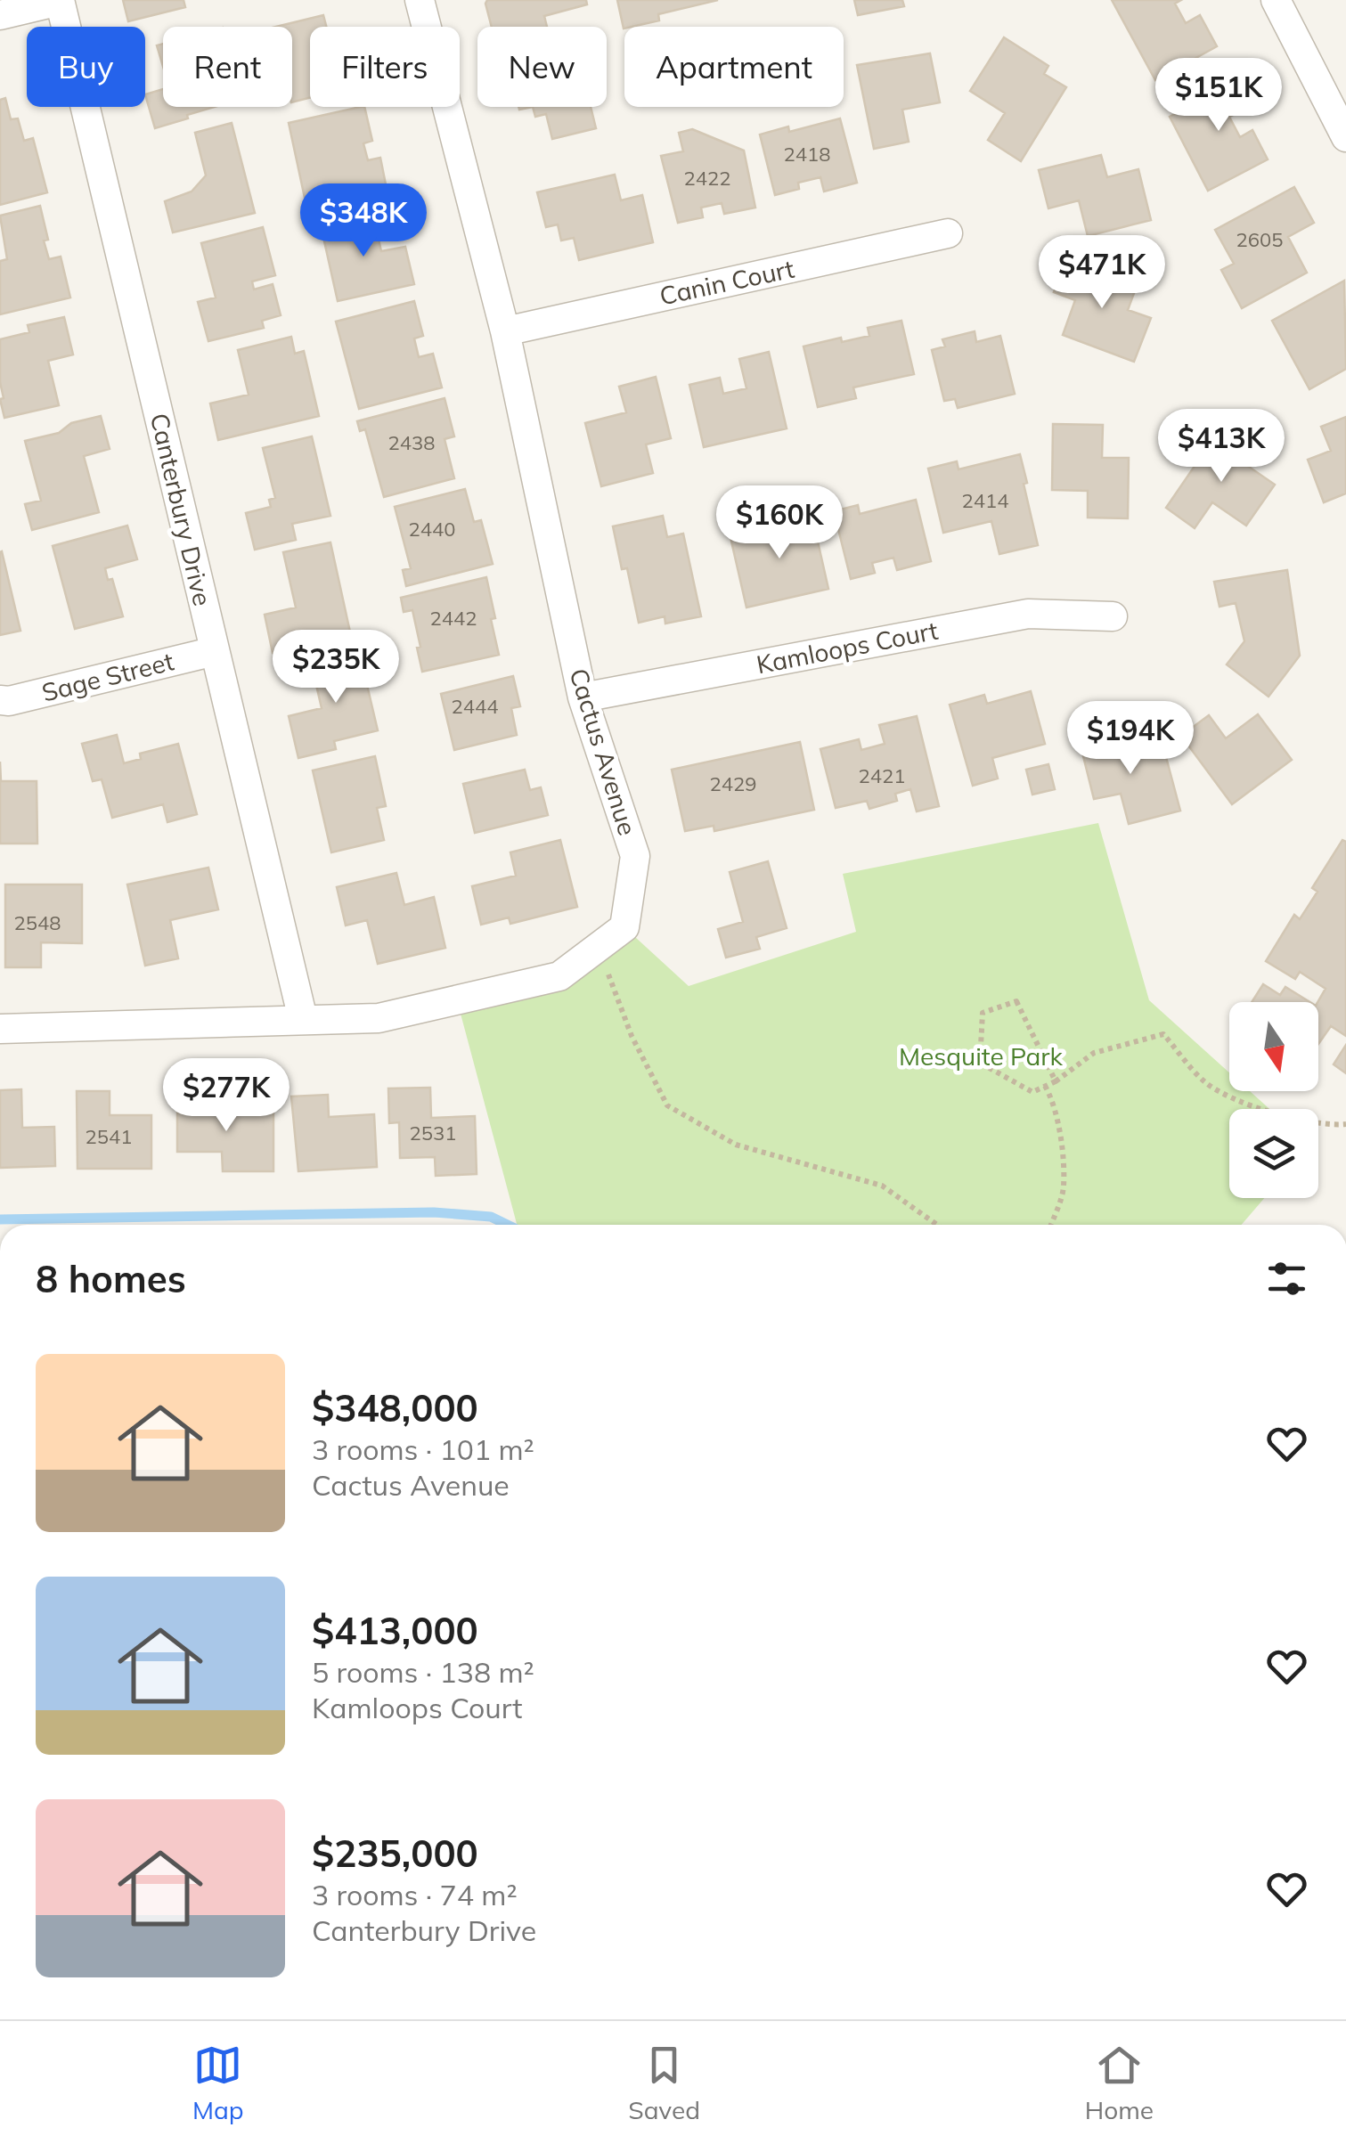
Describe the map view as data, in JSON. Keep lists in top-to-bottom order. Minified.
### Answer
{"streets":{"street":["Canin Court","Canterbury Drive","Kamloops Court","Sage Street","Cactus Avenue"]},"crossings":[["Canin Court","Cactus Avenue"],["Canterbury Drive","Sage Street"],["Canterbury Drive","Cactus Avenue"],["Kamloops Court","Cactus Avenue"]],"parks":["Mesquite Park"],"house_numbers":["2418","2422","2605","2438","2414","2440","2442","2444","2421","2429","2548","2531","2541"],"north":"bottom","page":{"chip":["Buy","Rent","Filters","New","Apartment"],"price":["$151K","$348K","$471K","$413K","$160K","$235K","$194K","$277K"],"heading":"8 homes","list":[{"name":"$348,000","note":"3 rooms · 101 m² · Cactus Avenue"},{"name":"$413,000","note":"5 rooms · 138 m² · Kamloops Court"},{"name":"$235,000","note":"3 rooms · 74 m² · Canterbury Drive"}],"tabs":["Map","Saved","Home"]}}
